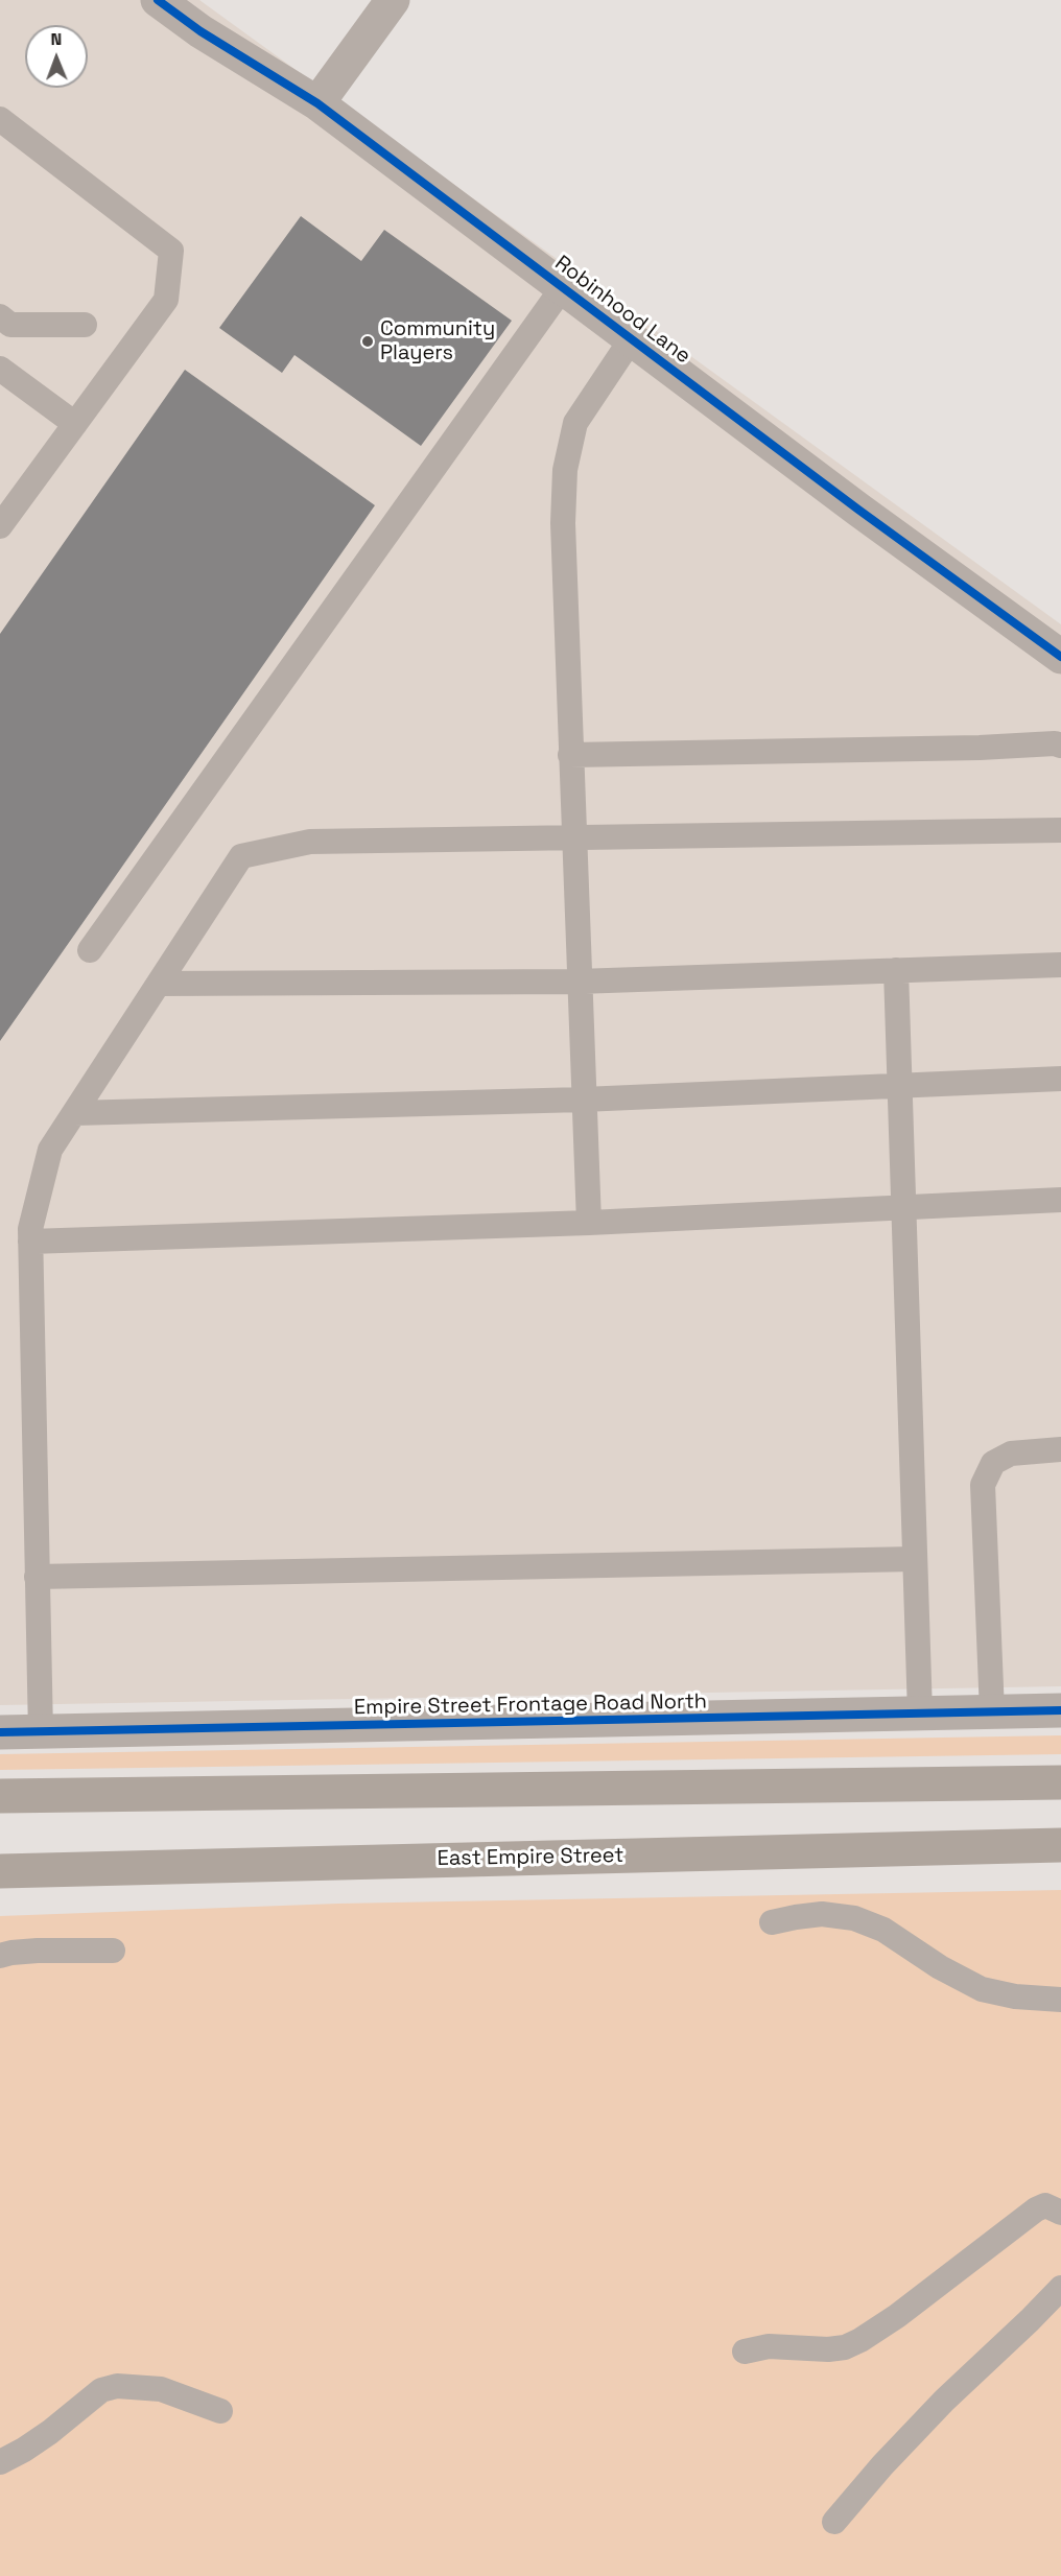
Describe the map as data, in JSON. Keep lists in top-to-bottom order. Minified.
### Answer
{"streets":{"main road":["East Empire Street"],"street":["Robinhood Lane","Empire Street Frontage Road North"]},"places":["Community Players"],"north":"top"}
